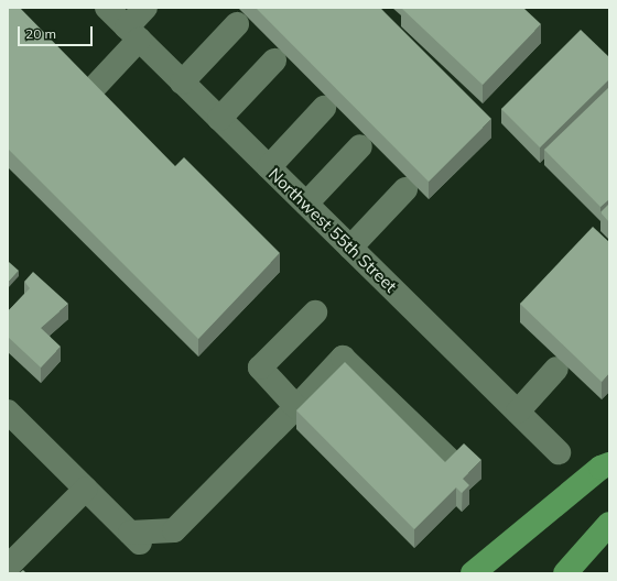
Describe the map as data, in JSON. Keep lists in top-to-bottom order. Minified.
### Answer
{"streets":{"street":["Northwest 55th Street"]},"scale_bar":"20 m"}
